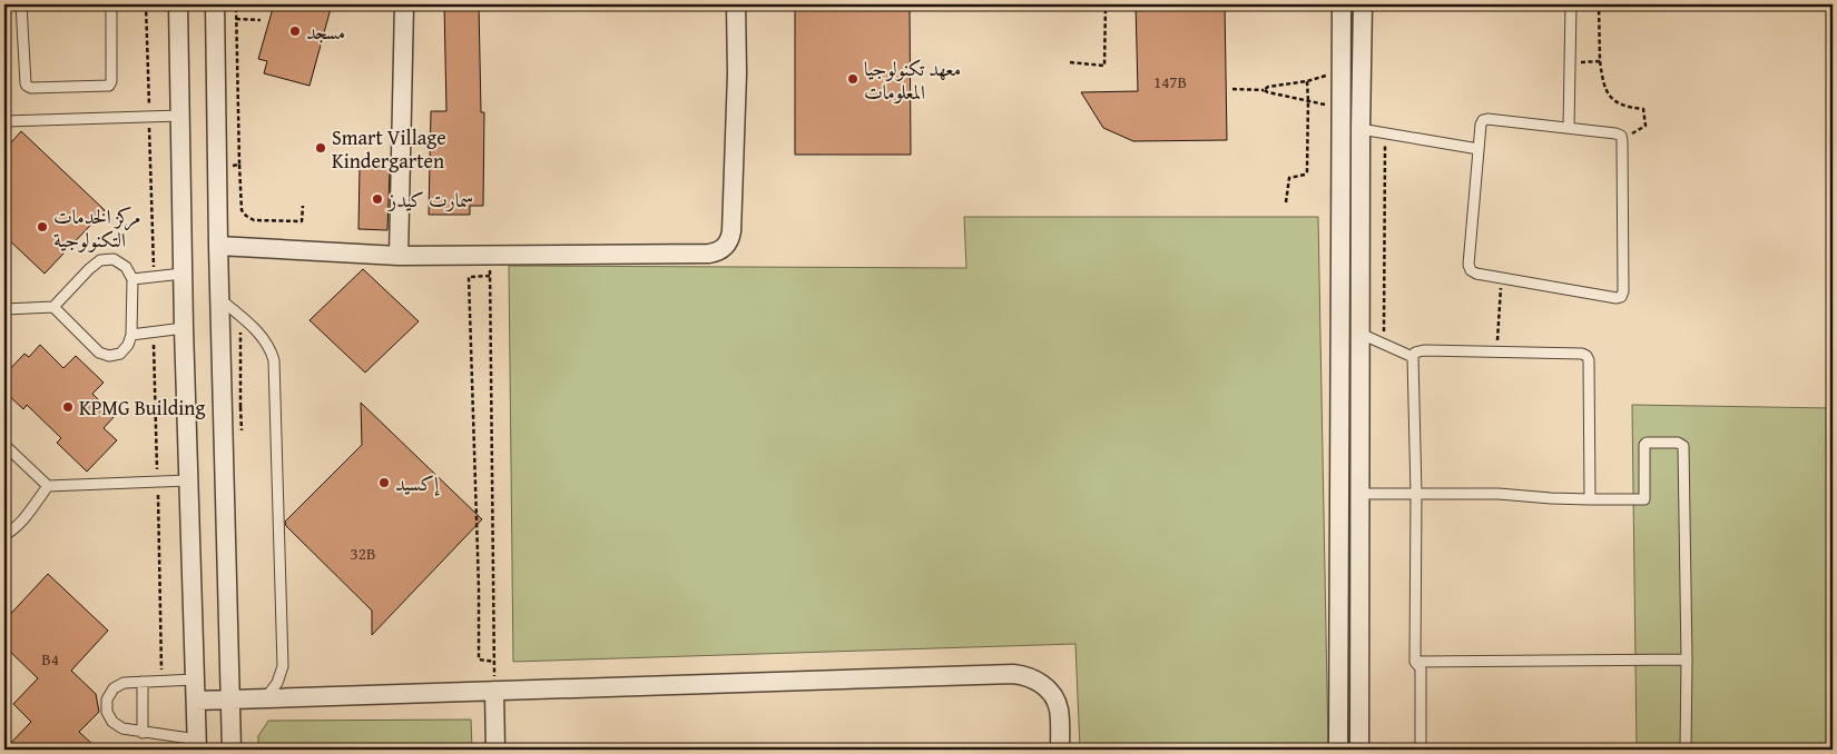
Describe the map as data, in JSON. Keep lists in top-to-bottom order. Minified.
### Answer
{"places":["مسجد","معهد تكنولوجيا المعلومات","Smart Village Kindergarten","سمارت كيدز","مركز الخدمات التكنولوجية","KPMG Building","إكسيد"],"house_numbers":["147B","32B","B4"]}
